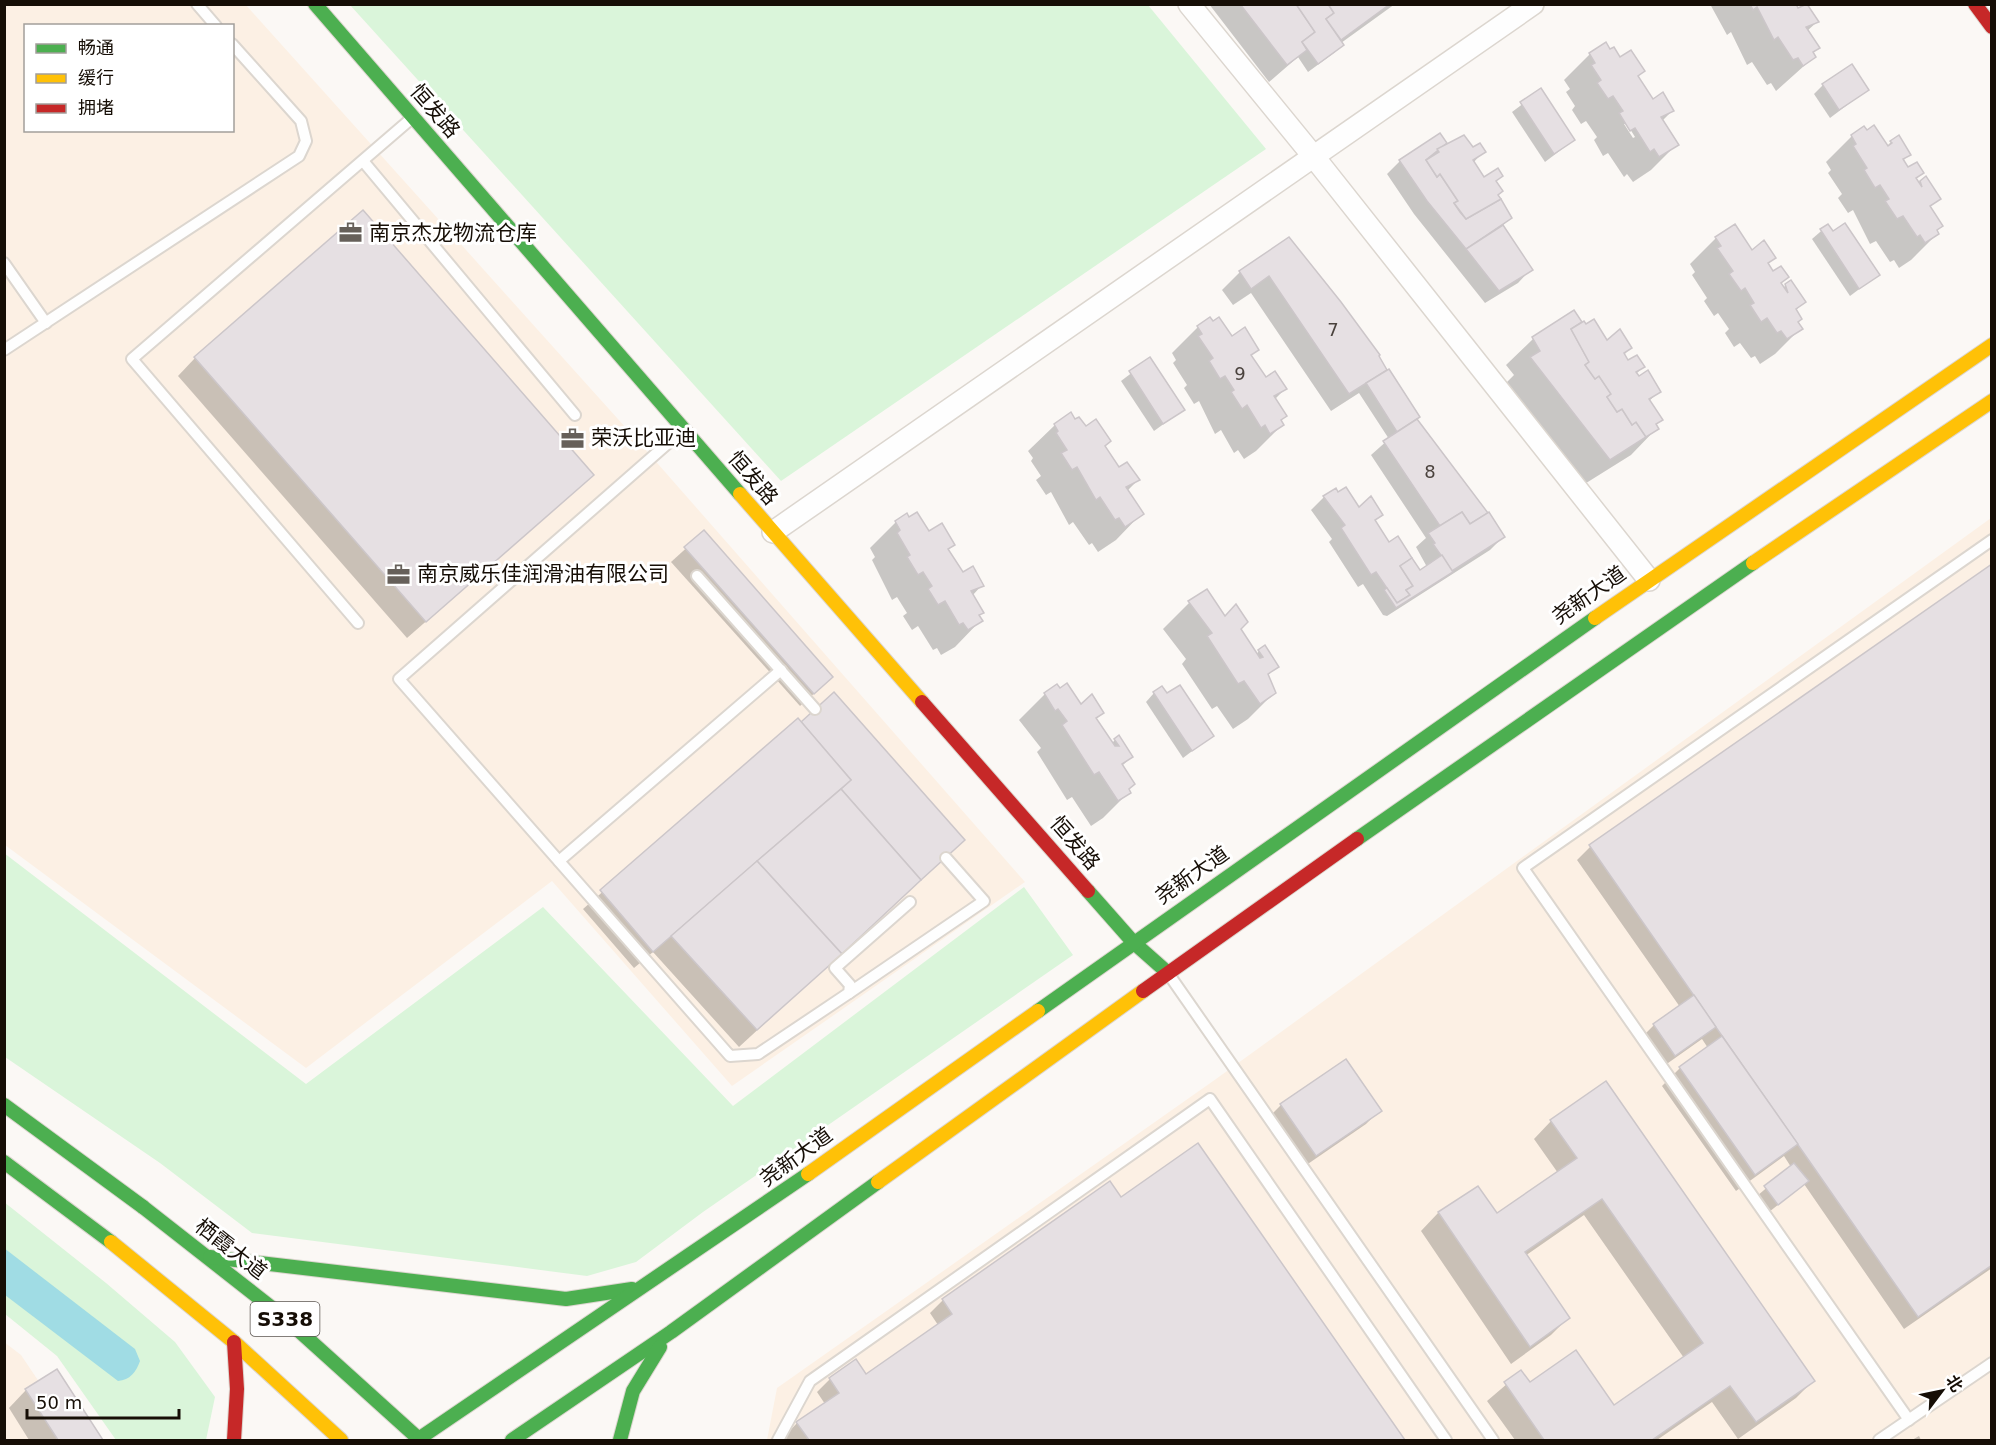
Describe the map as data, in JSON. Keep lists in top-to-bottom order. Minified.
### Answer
{"streets":{"main road":["恒发路","尧新大道","栖霞大道","S338"]},"crossings":[["恒发路","尧新大道"],["尧新大道","栖霞大道"]],"places":{"office":["南京杰龙物流仓库","荣沃比亚迪","南京威乐佳润滑油有限公司"]},"house_numbers":["7","9","8"],"legend":["畅通","缓行","拥堵"],"scale_bar":"50 m","north":"top right"}
